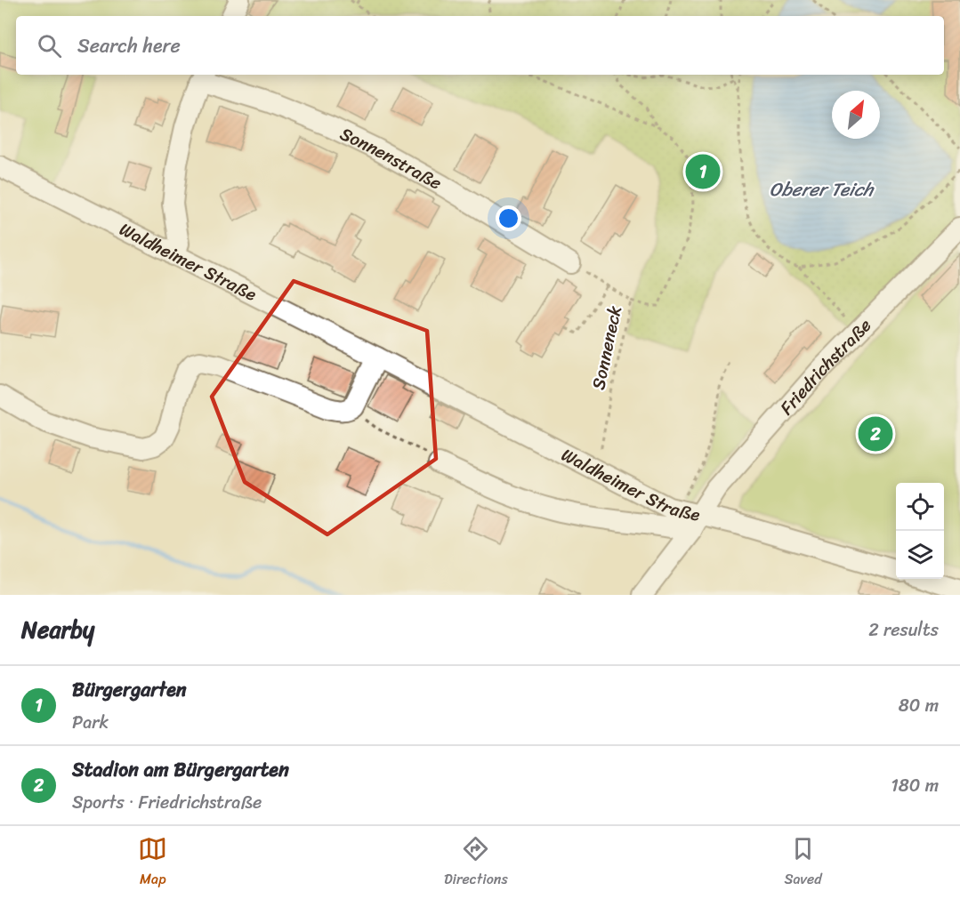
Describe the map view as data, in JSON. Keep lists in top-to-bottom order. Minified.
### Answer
{"streets":{"street":["Sonnenstraße","Waldheimer Straße","Friedrichstraße"],"path":["Sonneneck"]},"crossings":[["Sonnenstraße","Sonneneck"],["Waldheimer Straße","Sonneneck"],["Waldheimer Straße","Friedrichstraße"]],"water":["Oberer Teich"],"north":"top right","page":{"search":"Search here","pins":["1","2"],"heading":["Nearby","2 results"],"list":[{"mark":"1","name":"Bürgergarten","note":"Park","value":"80 m"},{"mark":"2","name":"Stadion am Bürgergarten","note":"Sports · Friedrichstraße","value":"180 m"}],"nav":["Map","Directions","Saved"]}}
